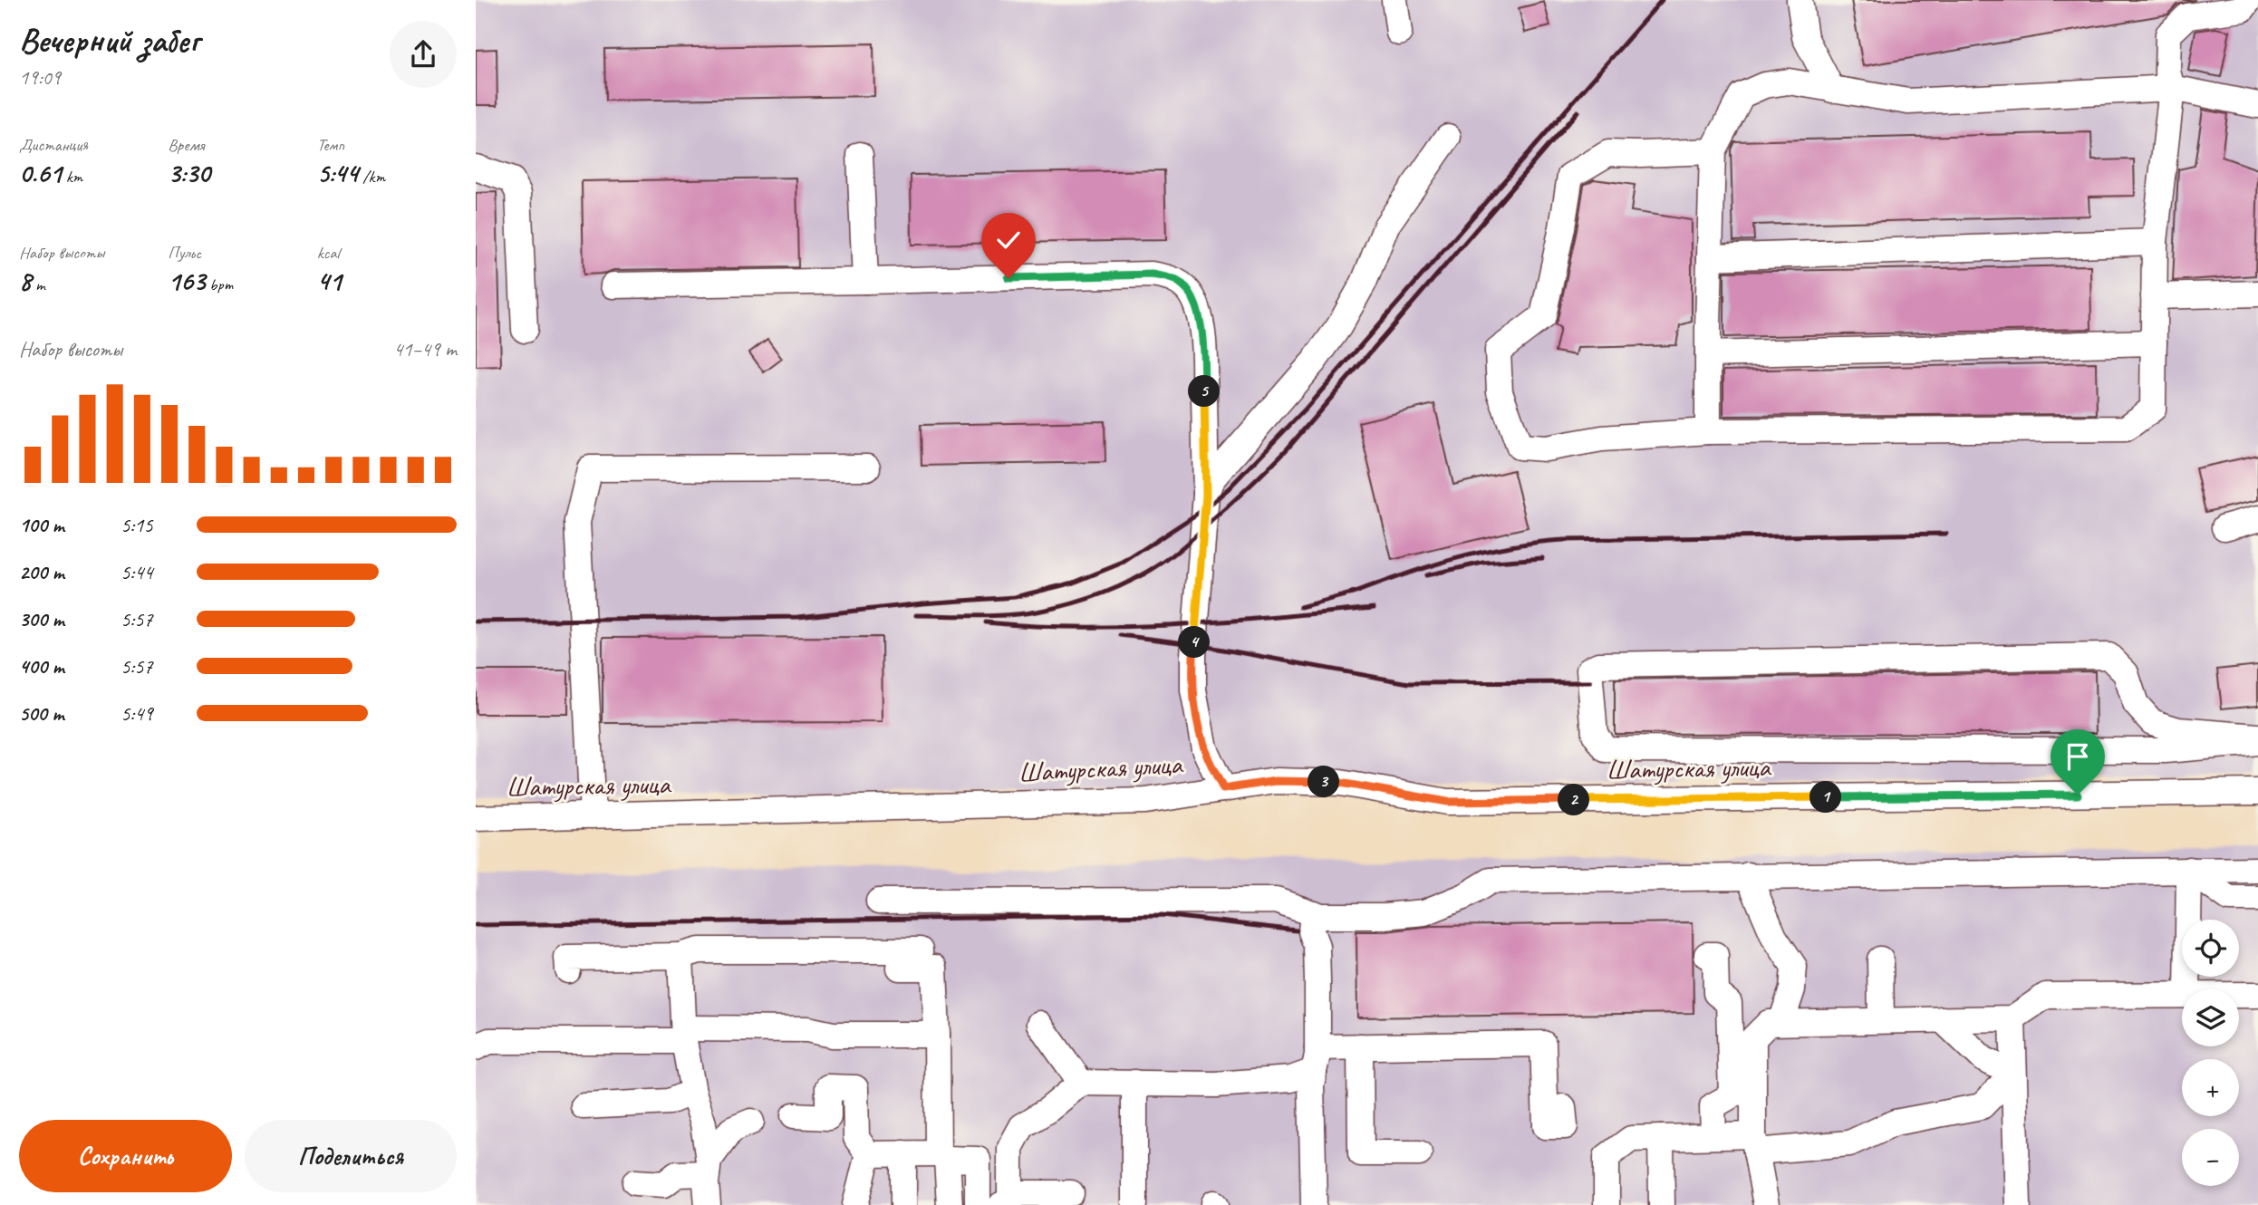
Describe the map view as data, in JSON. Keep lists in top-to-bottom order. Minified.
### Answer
{"streets":{"street":["Шатурская улица"]},"page":{"heading":["Вечерний забег","19:09"],"stats":[["Дистанция","0.61 km"],["Время","3:30"],["Темп","5:44 /km"],["Набор высоты","8 m"],["Пульс","163 bpm"],["kcal","41"]],"chart":["Набор высоты","41–49 m"],"pins":["5","4","3","1","2"],"list":[{"name":"100 m","note":"5:15"},{"name":"200 m","note":"5:44"},{"name":"300 m","note":"5:57"},{"name":"400 m","note":"5:57"},{"name":"500 m","note":"5:49"}],"map_buttons":["+","−"],"buttons":["Сохранить","Поделиться"]}}
